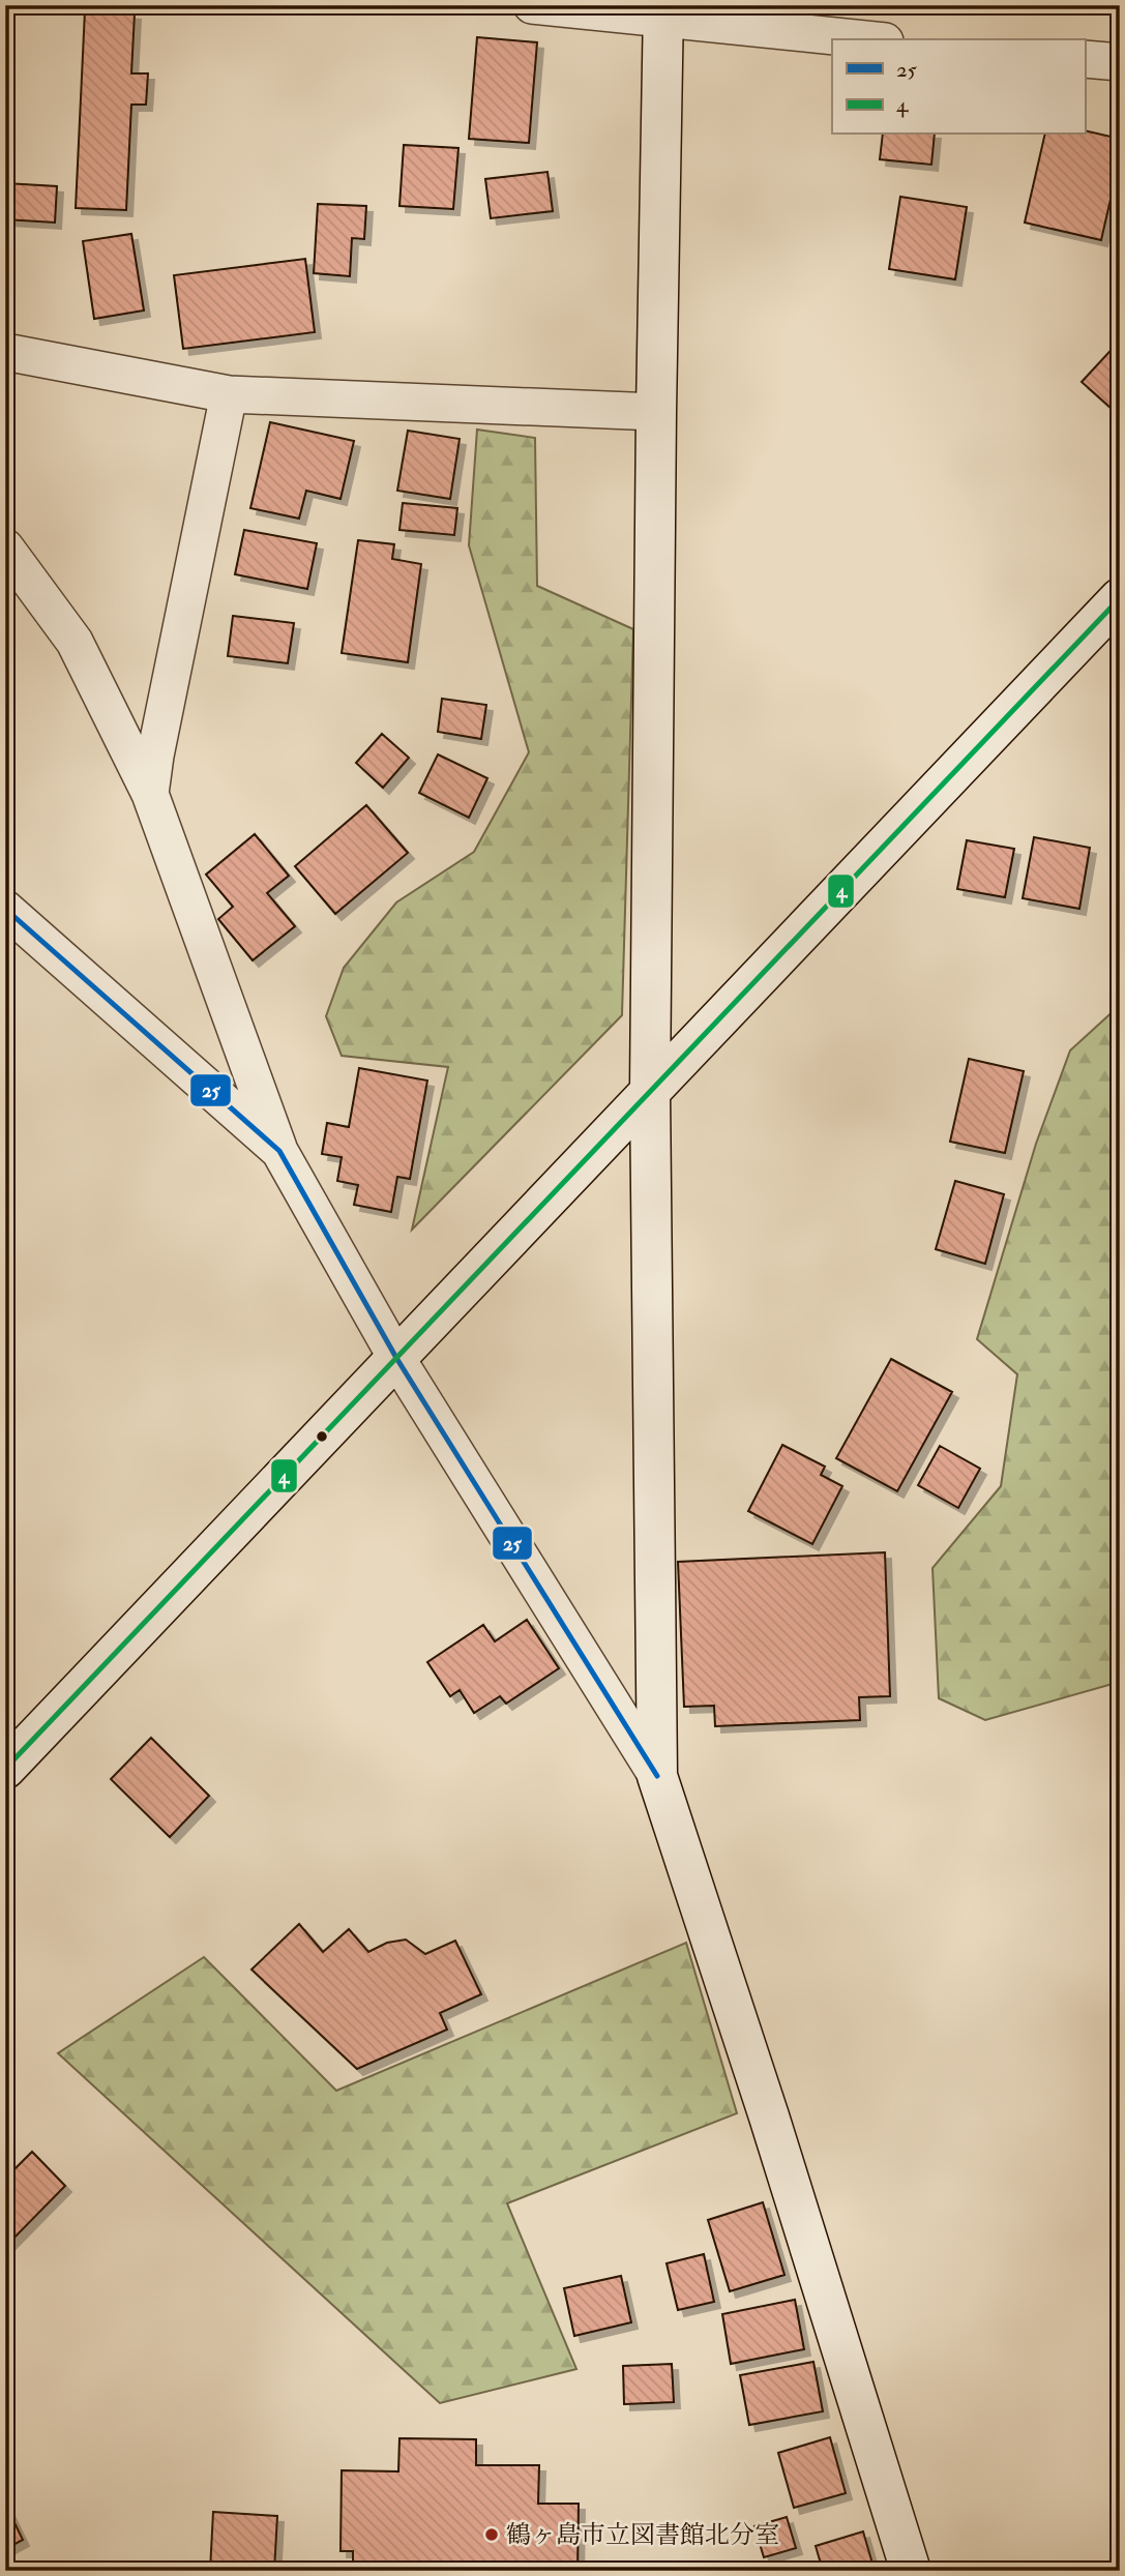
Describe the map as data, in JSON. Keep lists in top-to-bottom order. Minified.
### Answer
{"places":["鶴ヶ島市立図書館北分室"],"lines":["transit line 4","transit line 25"],"legend":["25","4"]}
